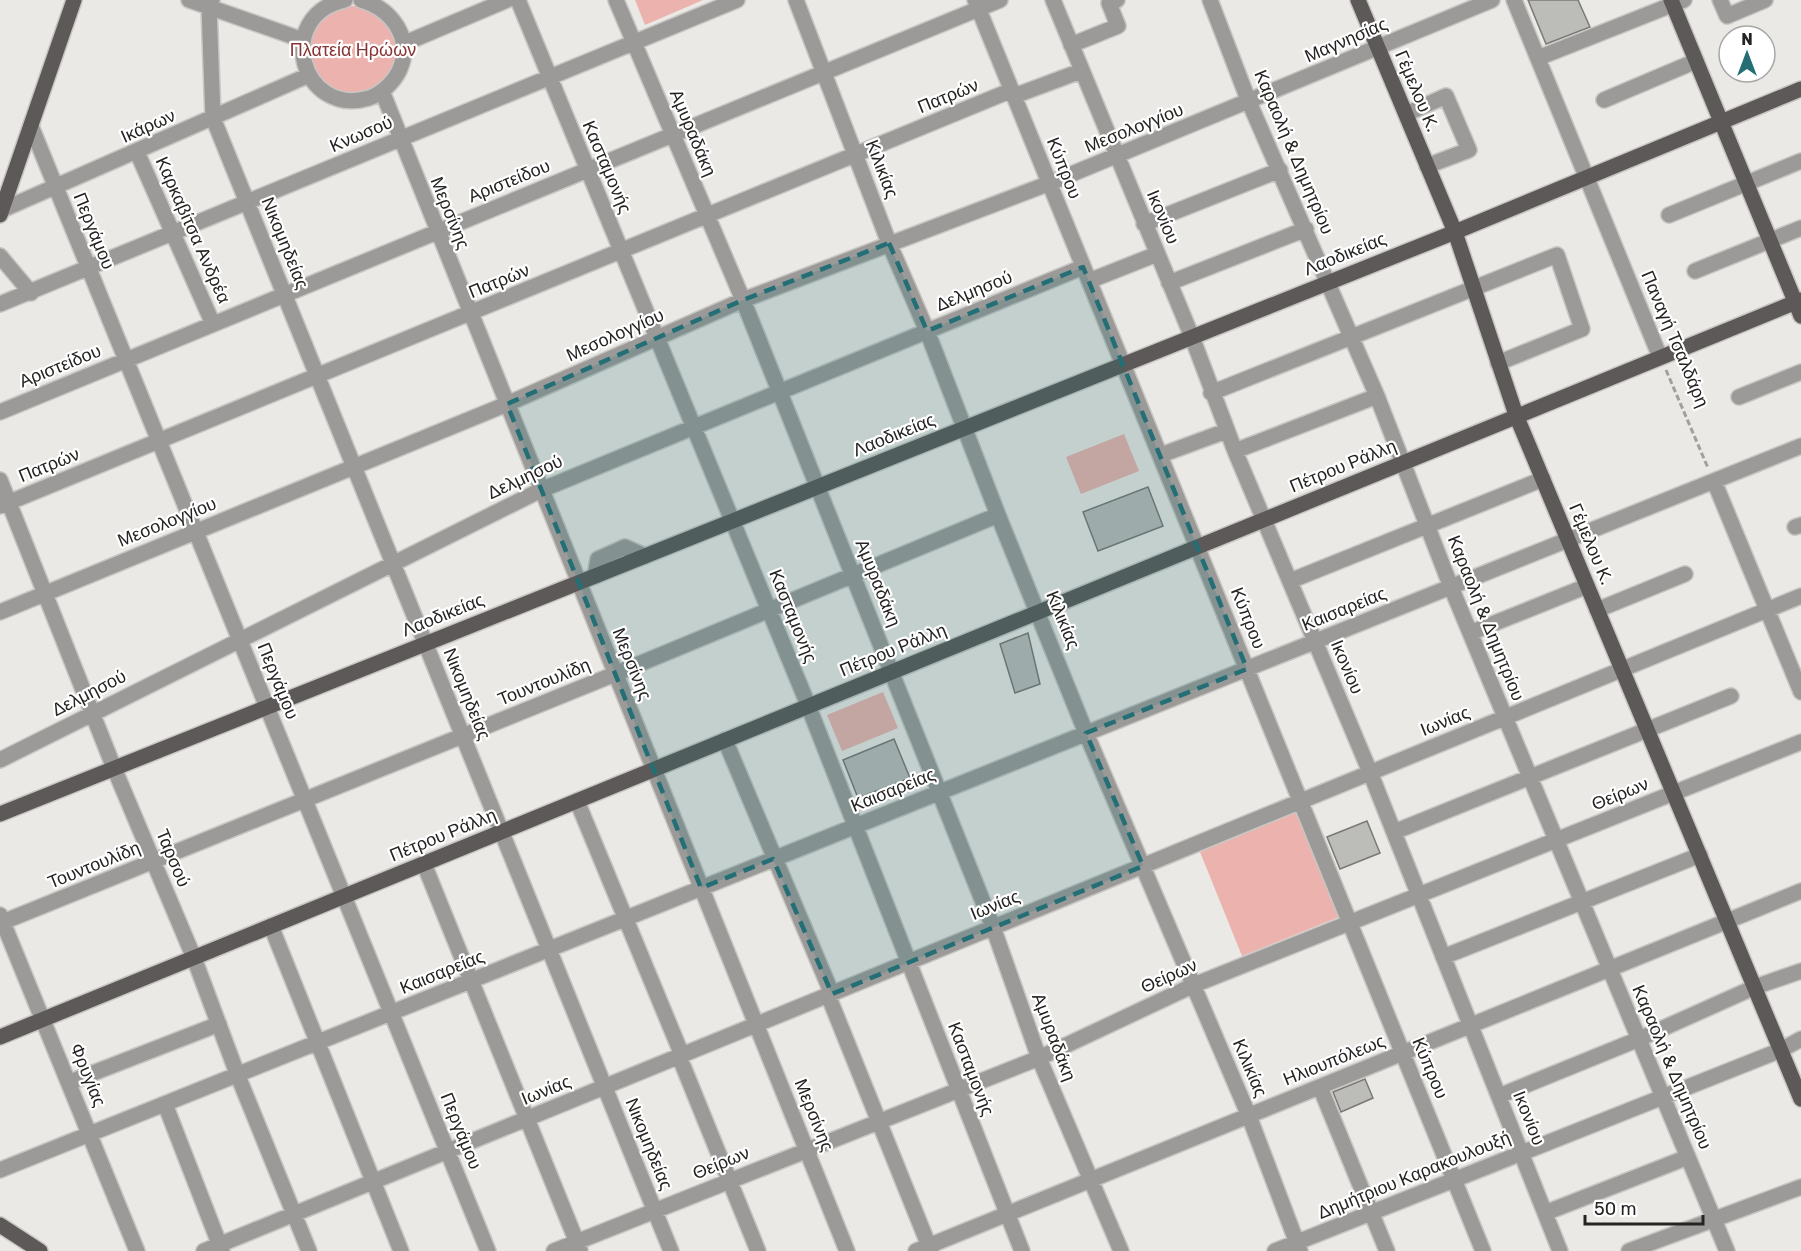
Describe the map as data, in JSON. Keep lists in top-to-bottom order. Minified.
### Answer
{"streets":{"main road":["Γέμελου Κ.","Λαοδικείας","Πέτρου Ράλλη"],"street":["Μαγνησίας","Πατρών","Ικάρων","Μεσολογγίου","Αμυραδάκη","Κνωσού","Καραολή & Δημητρίου","Κασταμονής","Κύπρου","Κιλικίας","Αριστείδου","Μερσίνης","Ικονίου","Καρκαβίτσα Ανδρέα","Περγάμου","Νικομηδείας","Δελμησού","Παναγή Τσαλδάρη","Καισαρείας","Τουντουλίδη","Ιωνίας","Θείρων","Ταρσού","Ηλιουπόλεως","Φρυγίας","Δημήτριου Καρακουλουξή"]},"crossings":[["Μαγνησίας","Γέμελου Κ."],["Μαγνησίας","Μεσολογγίου"],["Μαγνησίας","Καραολή & Δημητρίου"],["Γέμελου Κ.","Λαοδικείας"],["Γέμελου Κ.","Πέτρου Ράλλη"],["Γέμελου Κ.","Καισαρείας"],["Γέμελου Κ.","Ιωνίας"],["Γέμελου Κ.","Θείρων"],["Γέμελου Κ.","Ηλιουπόλεως"],["Γέμελου Κ.","Δημήτριου Καρακουλουξή"],["Πατρών","Αμυραδάκη"],["Πατρών","Κασταμονής"],["Πατρών","Κύπρου"],["Πατρών","Κιλικίας"],["Πατρών","Μερσίνης"],["Πατρών","Ικονίου"],["Πατρών","Περγάμου"],["Πατρών","Νικομηδείας"],["Πατρών","Ταρσού"],["Ικάρων","Καρκαβίτσα Ανδρέα"],["Ικάρων","Περγάμου"],["Ικάρων","Νικομηδείας"],["Μεσολογγίου","Αμυραδάκη"],["Μεσολογγίου","Καραολή & Δημητρίου"],["Μεσολογγίου","Κασταμονής"],["Μεσολογγίου","Κύπρου"],["Μεσολογγίου","Κιλικίας"],["Μεσολογγίου","Μερσίνης"],["Μεσολογγίου","Ικονίου"],["Μεσολογγίου","Περγάμου"],["Μεσολογγίου","Νικομηδείας"],["Μεσολογγίου","Ταρσού"],["Αμυραδάκη","Κνωσού"],["Αμυραδάκη","Αριστείδου"],["Αμυραδάκη","Λαοδικείας"],["Αμυραδάκη","Δελμησού"],["Αμυραδάκη","Πέτρου Ράλλη"],["Αμυραδάκη","Καισαρείας"],["Αμυραδάκη","Τουντουλίδη"],["Αμυραδάκη","Ιωνίας"],["Αμυραδάκη","Θείρων"],["Αμυραδάκη","Ηλιουπόλεως"],["Κνωσού","Κασταμονής"],["Κνωσού","Μερσίνης"],["Κνωσού","Καρκαβίτσα Ανδρέα"],["Κνωσού","Περγάμου"],["Κνωσού","Νικομηδείας"],["Καραολή & Δημητρίου","Λαοδικείας"],["Καραολή & Δημητρίου","Πέτρου Ράλλη"],["Καραολή & Δημητρίου","Καισαρείας"],["Καραολή & Δημητρίου","Ιωνίας"],["Καραολή & Δημητρίου","Θείρων"],["Καραολή & Δημητρίου","Ηλιουπόλεως"],["Καραολή & Δημητρίου","Δημήτριου Καρακουλουξή"],["Κασταμονής","Αριστείδου"],["Κασταμονής","Λαοδικείας"],["Κασταμονής","Δελμησού"],["Κασταμονής","Πέτρου Ράλλη"],["Κασταμονής","Καισαρείας"],["Κασταμονής","Τουντουλίδη"],["Κασταμονής","Ιωνίας"],["Κασταμονής","Θείρων"],["Κασταμονής","Ηλιουπόλεως"],["Κύπρου","Αριστείδου"],["Κύπρου","Λαοδικείας"],["Κύπρου","Δελμησού"],["Κύπρου","Πέτρου Ράλλη"],["Κύπρου","Καισαρείας"],["Κύπρου","Ιωνίας"],["Κύπρου","Θείρων"],["Κύπρου","Ηλιουπόλεως"],["Κύπρου","Δημήτριου Καρακουλουξή"],["Κιλικίας","Αριστείδου"],["Κιλικίας","Λαοδικείας"],["Κιλικίας","Δελμησού"],["Κιλικίας","Πέτρου Ράλλη"],["Κιλικίας","Καισαρείας"],["Κιλικίας","Τουντουλίδη"],["Κιλικίας","Ιωνίας"],["Κιλικίας","Θείρων"],["Κιλικίας","Ηλιουπόλεως"],["Κιλικίας","Δημήτριου Καρακουλουξή"],["Αριστείδου","Μερσίνης"],["Αριστείδου","Καρκαβίτσα Ανδρέα"],["Αριστείδου","Περγάμου"],["Αριστείδου","Νικομηδείας"],["Μερσίνης","Λαοδικείας"],["Μερσίνης","Δελμησού"],["Μερσίνης","Πέτρου Ράλλη"],["Μερσίνης","Καισαρείας"],["Μερσίνης","Τουντουλίδη"],["Μερσίνης","Ιωνίας"],["Μερσίνης","Θείρων"],["Ικονίου","Λαοδικείας"],["Ικονίου","Δελμησού"],["Ικονίου","Πέτρου Ράλλη"],["Ικονίου","Καισαρείας"],["Ικονίου","Ιωνίας"],["Ικονίου","Θείρων"],["Ικονίου","Ηλιουπόλεως"],["Ικονίου","Δημήτριου Καρακουλουξή"],["Περγάμου","Λαοδικείας"],["Περγάμου","Δελμησού"],["Περγάμου","Πέτρου Ράλλη"],["Περγάμου","Καισαρείας"],["Περγάμου","Τουντουλίδη"],["Περγάμου","Ιωνίας"],["Νικομηδείας","Λαοδικείας"],["Νικομηδείας","Δελμησού"],["Νικομηδείας","Πέτρου Ράλλη"],["Νικομηδείας","Καισαρείας"],["Νικομηδείας","Τουντουλίδη"],["Νικομηδείας","Ιωνίας"],["Νικομηδείας","Θείρων"],["Λαοδικείας","Παναγή Τσαλδάρη"],["Λαοδικείας","Ταρσού"],["Δελμησού","Ταρσού"],["Παναγή Τσαλδάρη","Πέτρου Ράλλη"],["Παναγή Τσαλδάρη","Καισαρείας"],["Πέτρου Ράλλη","Ταρσού"],["Πέτρου Ράλλη","Φρυγίας"],["Καισαρείας","Ταρσού"],["Καισαρείας","Φρυγίας"],["Τουντουλίδη","Ταρσού"],["Τουντουλίδη","Φρυγίας"],["Ιωνίας","Ταρσού"]],"parks":["Πλατεία Ηρώων"],"scale_bar":"50 m","north":"top"}
